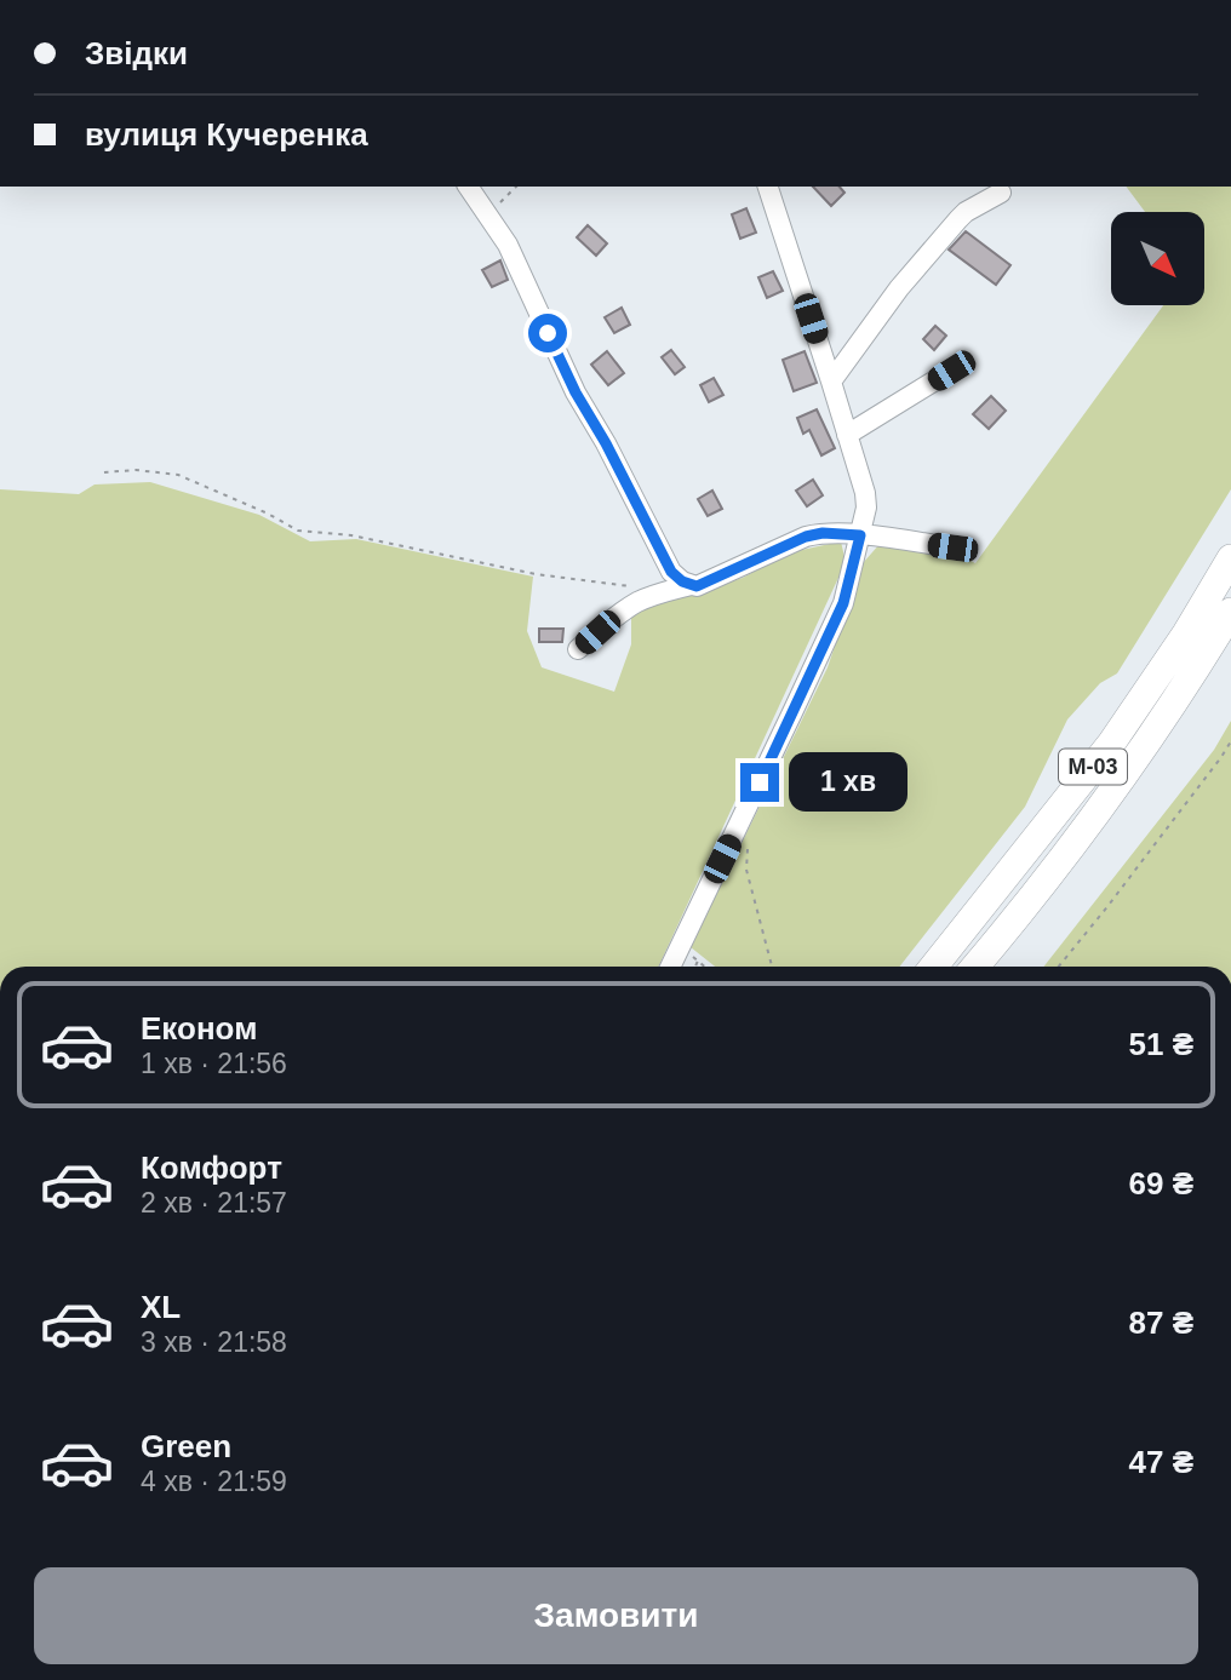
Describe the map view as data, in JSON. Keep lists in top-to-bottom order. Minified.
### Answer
{"streets":{"highway":["М-03"]},"north":"bottom right","page":{"banner":["Звідки","вулиця Кучеренка"],"bubble":"1 хв","list":[{"name":"Економ","note":"1 хв · 21:56","value":"51 ₴"},{"name":"Комфорт","note":"2 хв · 21:57","value":"69 ₴"},{"name":"XL","note":"3 хв · 21:58","value":"87 ₴"},{"name":"Green","note":"4 хв · 21:59","value":"47 ₴"}],"buttons":"Замовити"}}
